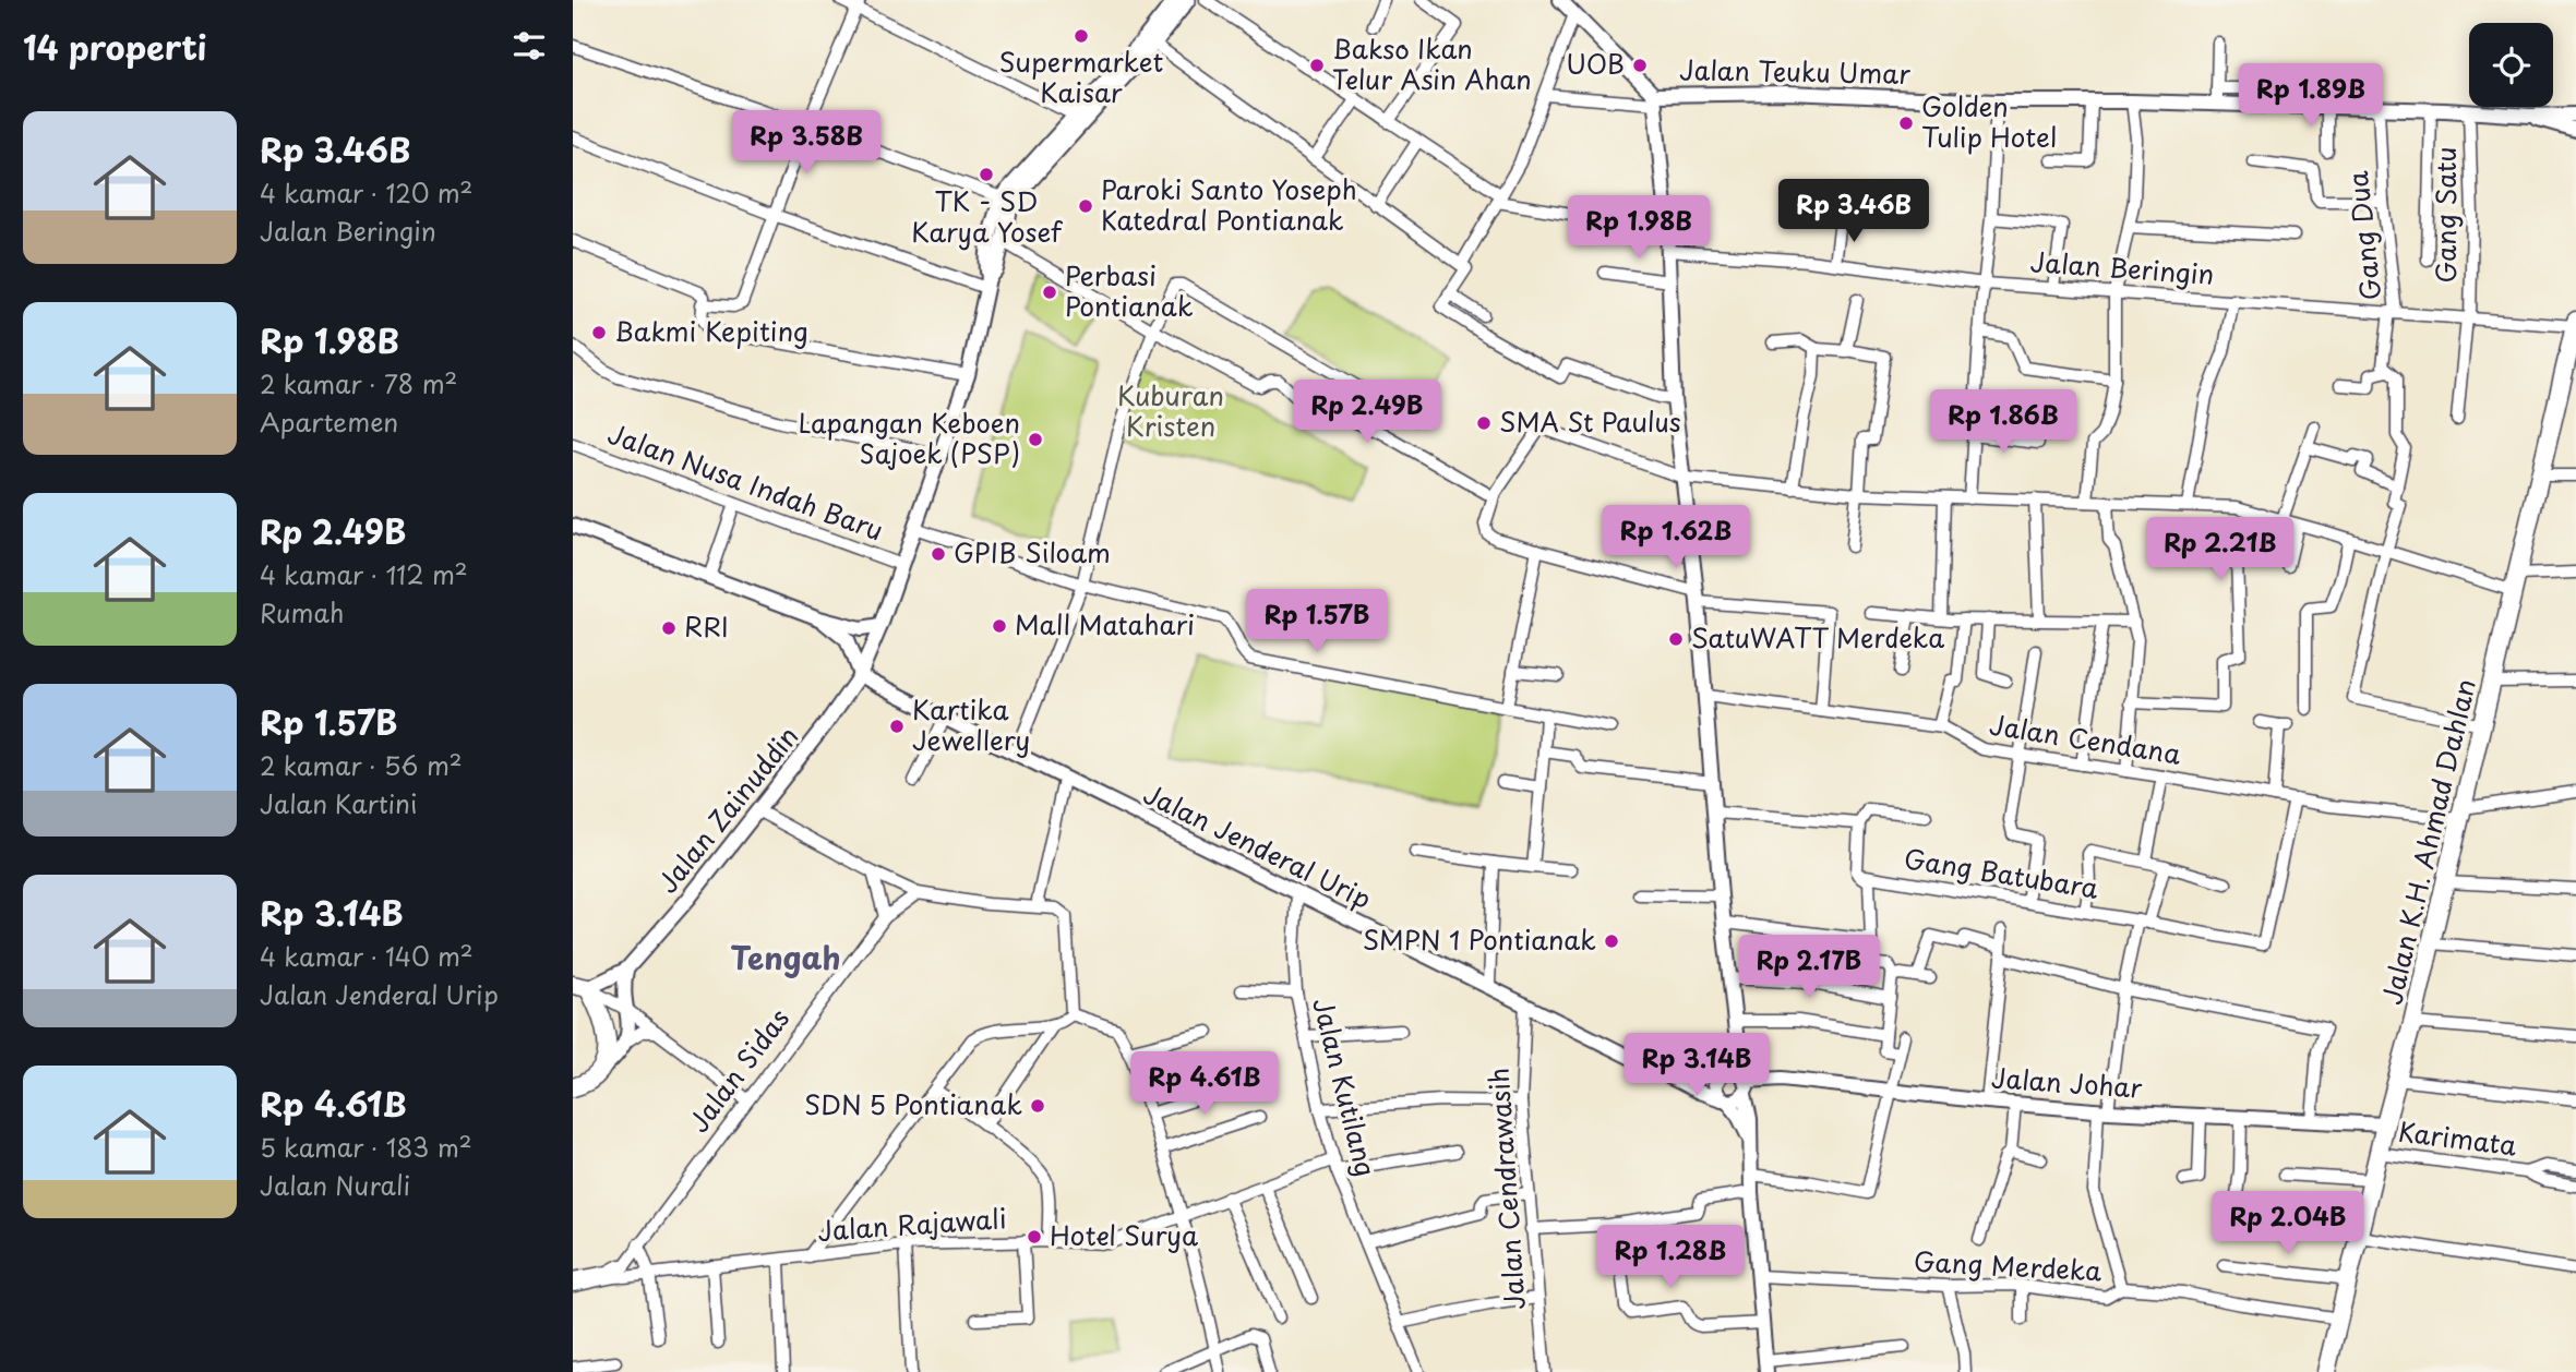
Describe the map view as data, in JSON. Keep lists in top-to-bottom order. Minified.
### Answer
{"streets":{"main road":["Jalan K.H. Ahmad Dahlan"],"street":["Jalan Teuku Umar","Gang Satu","Gang Dua","Jalan Beringin","Jalan Nusa Indah Baru","Jalan Cendana","Jalan Zainuddin","Jalan Jenderal Urip","Gang Batubara","Jalan Sidas","Jalan Johar","Jalan Kutilang","Karimata","Jalan Cendrawasih","Jalan Rajawali","Gang Merdeka"]},"crossings":[["Jalan Teuku Umar","Gang Satu"],["Jalan Teuku Umar","Gang Dua"],["Gang Satu","Jalan Beringin"],["Gang Dua","Jalan Beringin"],["Jalan Beringin","Jalan K.H. Ahmad Dahlan"],["Jalan Nusa Indah Baru","Jalan Zainuddin"],["Jalan Cendana","Jalan K.H. Ahmad Dahlan"],["Jalan Cendana","Gang Batubara"],["Jalan Zainuddin","Jalan Jenderal Urip"],["Jalan K.H. Ahmad Dahlan","Jalan Johar"],["Jalan K.H. Ahmad Dahlan","Karimata"],["Jalan K.H. Ahmad Dahlan","Gang Merdeka"],["Jalan Jenderal Urip","Jalan Johar"],["Jalan Jenderal Urip","Jalan Kutilang"],["Jalan Jenderal Urip","Jalan Cendrawasih"],["Jalan Sidas","Jalan Rajawali"],["Jalan Kutilang","Jalan Rajawali"]],"districts":["Tengah"],"parks":["Kuburan Kristen"],"places":["Supermarket Kaisar","Bakso Ikan Telur Asin Ahan","UOB","Golden Tulip Hotel","TK - SD Karya Yosef","Paroki Santo Yoseph Katedral Pontianak","Perbasi Pontianak","Bakmi Kepiting","SMA St Paulus","Lapangan Keboen Sajoek (PSP)","GPIB Siloam","Mall Matahari","RRI","SatuWATT Merdeka","Kartika Jewellery","SMPN 1 Pontianak","SDN 5 Pontianak","Hotel Surya"],"page":{"heading":"14 properti","price":["Rp 1.89B","Rp 3.58B","Rp 3.46B","Rp 1.98B","Rp 2.49B","Rp 1.86B","Rp 1.62B","Rp 2.21B","Rp 1.57B","Rp 2.17B","Rp 3.14B","Rp 4.61B","Rp 2.04B","Rp 1.28B"],"list":[{"name":"Rp 3.46B","note":"4 kamar · 120 m² · Jalan Beringin"},{"name":"Rp 1.98B","note":"2 kamar · 78 m² · Apartemen"},{"name":"Rp 2.49B","note":"4 kamar · 112 m² · Rumah"},{"name":"Rp 1.57B","note":"2 kamar · 56 m² · Jalan Kartini"},{"name":"Rp 3.14B","note":"4 kamar · 140 m² · Jalan Jenderal Urip"},{"name":"Rp 4.61B","note":"5 kamar · 183 m² · Jalan Nurali"}]}}
